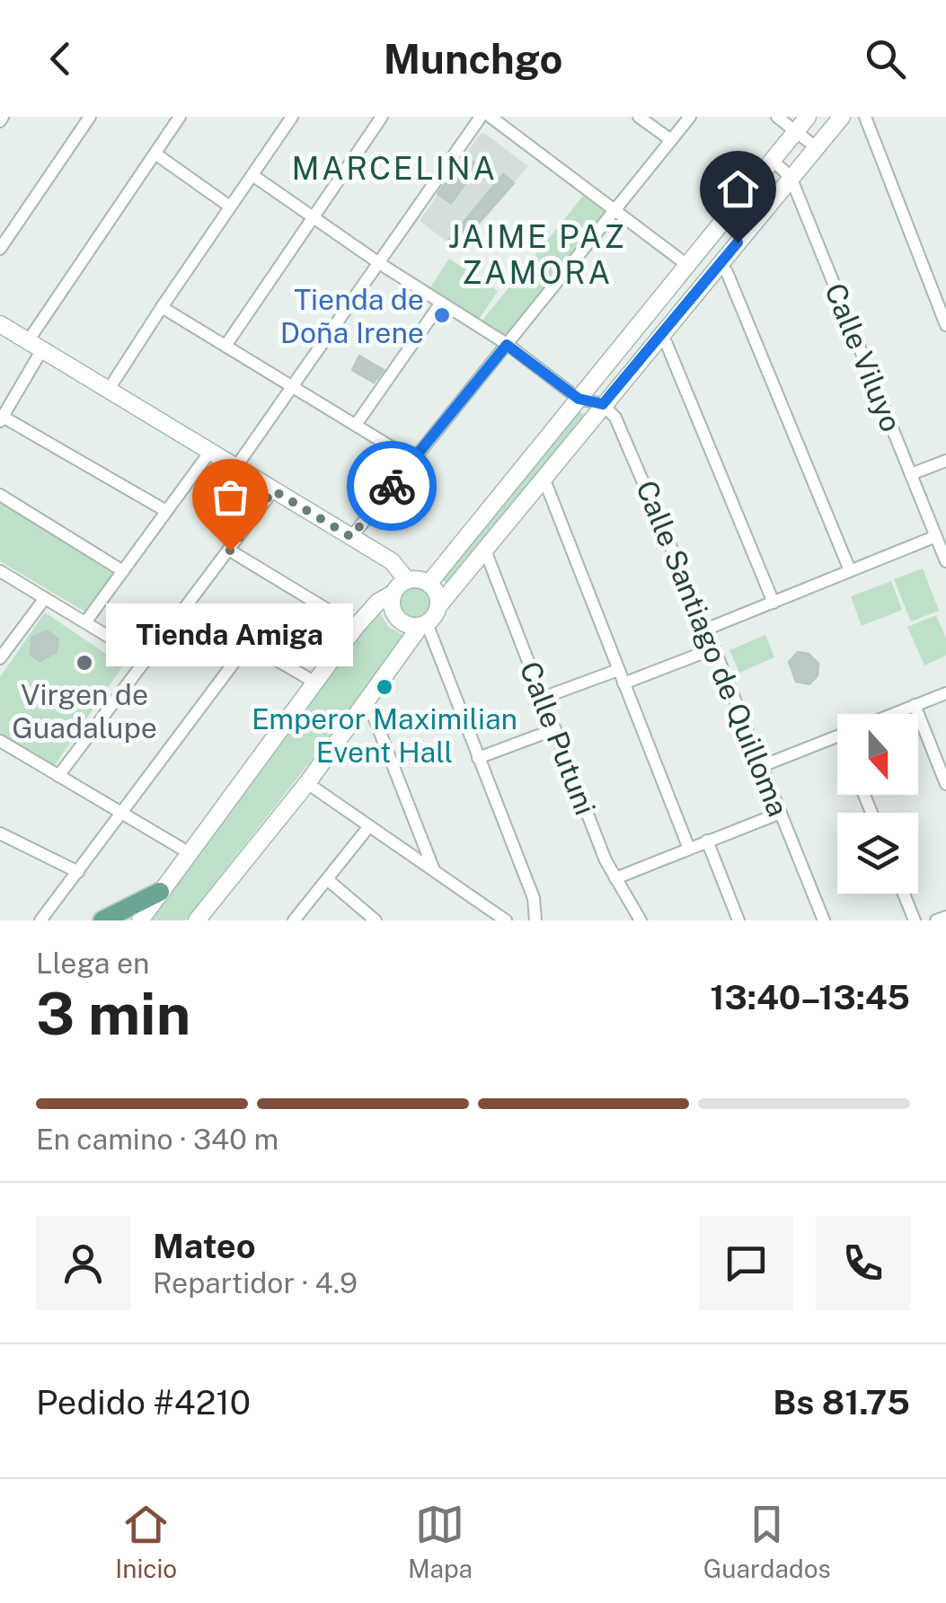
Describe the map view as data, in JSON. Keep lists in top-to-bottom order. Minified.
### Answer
{"streets":{"street":["Calle Viluyo","Calle Santiago de Quilloma","Calle Putuni"]},"districts":["MARCELINA","JAIME PAZ ZAMORA"],"places":["Tienda de Doña Irene","Tienda Amiga","Virgen de Guadalupe","Emperor Maximilian Event Hall"],"north":"bottom","page":{"header":"Munchgo","bubble":"Tienda Amiga","heading":["3 min","Llega en","13:40–13:45"],"panel":["Mateo","Repartidor · 4.9","Pedido #4210","Bs 81.75"],"bar":"En camino · 340 m","tabs":["Inicio","Mapa","Guardados"]}}
